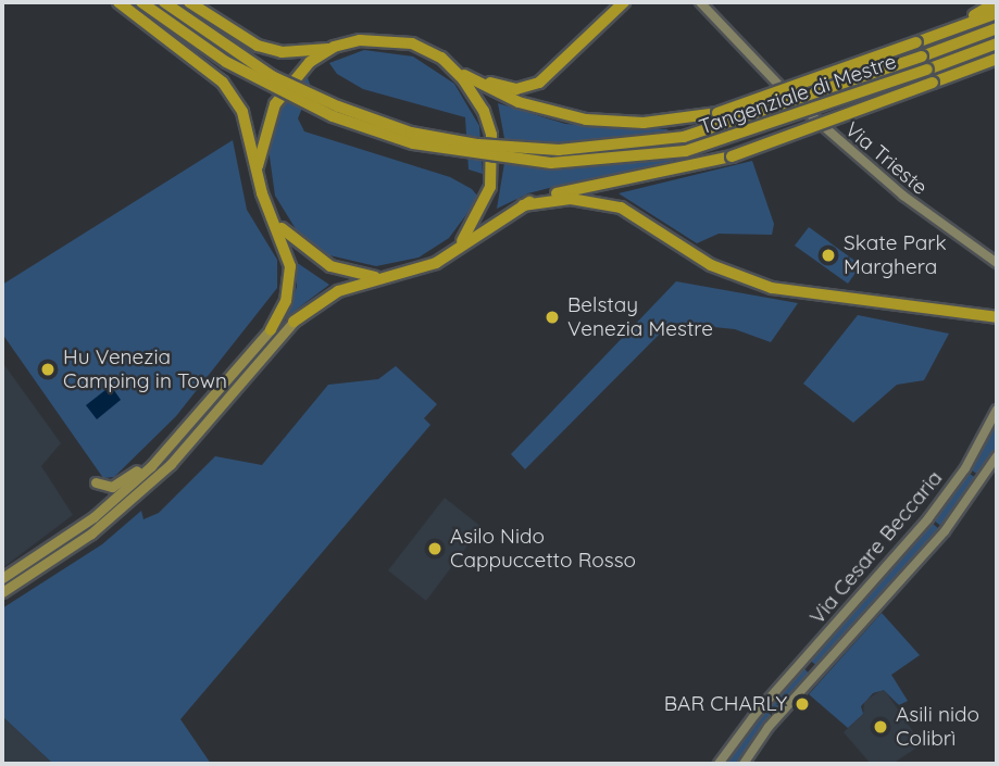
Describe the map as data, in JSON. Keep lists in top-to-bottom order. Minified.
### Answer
{"streets":{"highway":["Tangenziale di Mestre"],"street":["Via Trieste","Via Cesare Beccaria"]},"places":["Skate Park Marghera","Belstay Venezia Mestre","Hu Venezia Camping in Town","Asilo Nido Cappuccetto Rosso","BAR CHARLY","Asili nido Colibrì"]}
